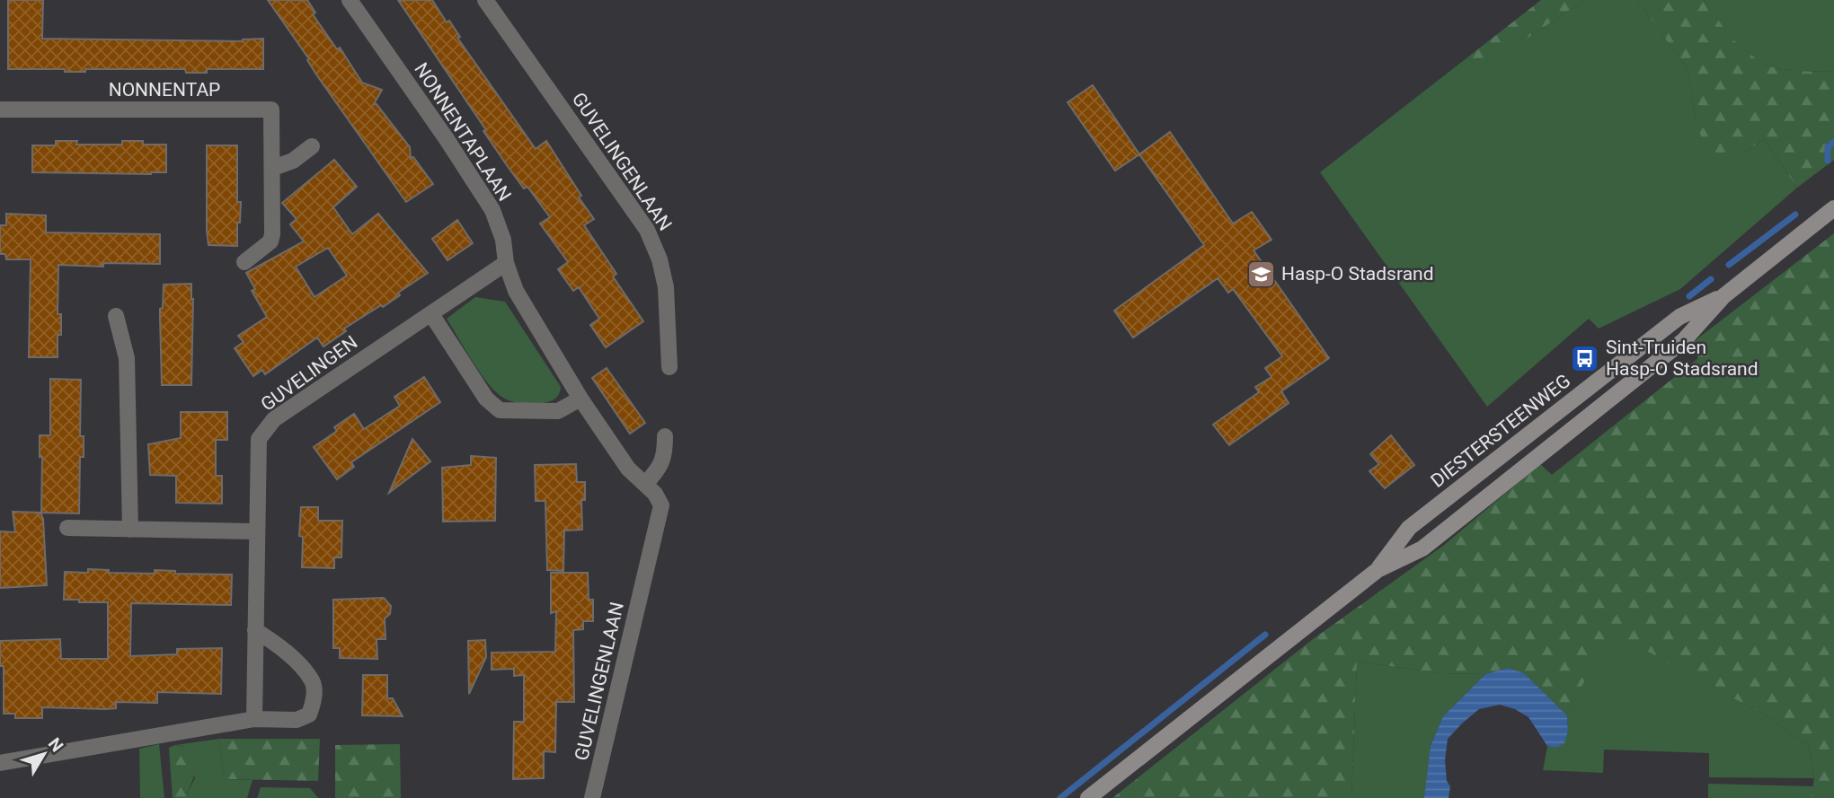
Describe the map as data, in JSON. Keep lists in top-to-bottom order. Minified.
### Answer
{"streets":{"main road":["DIESTERSTEENWEG"],"street":["NONNENTAP","NONNENTAPLAAN","GUVELINGENLAAN","GUVELINGEN"]},"crossings":[["NONNENTAPLAAN","GUVELINGENLAAN"],["NONNENTAPLAAN","GUVELINGEN"]],"places":{"school or university":["Hasp-O Stadsrand"],"bus stop":["Sint-Truiden Hasp-O Stadsrand"]},"north":"top right"}
